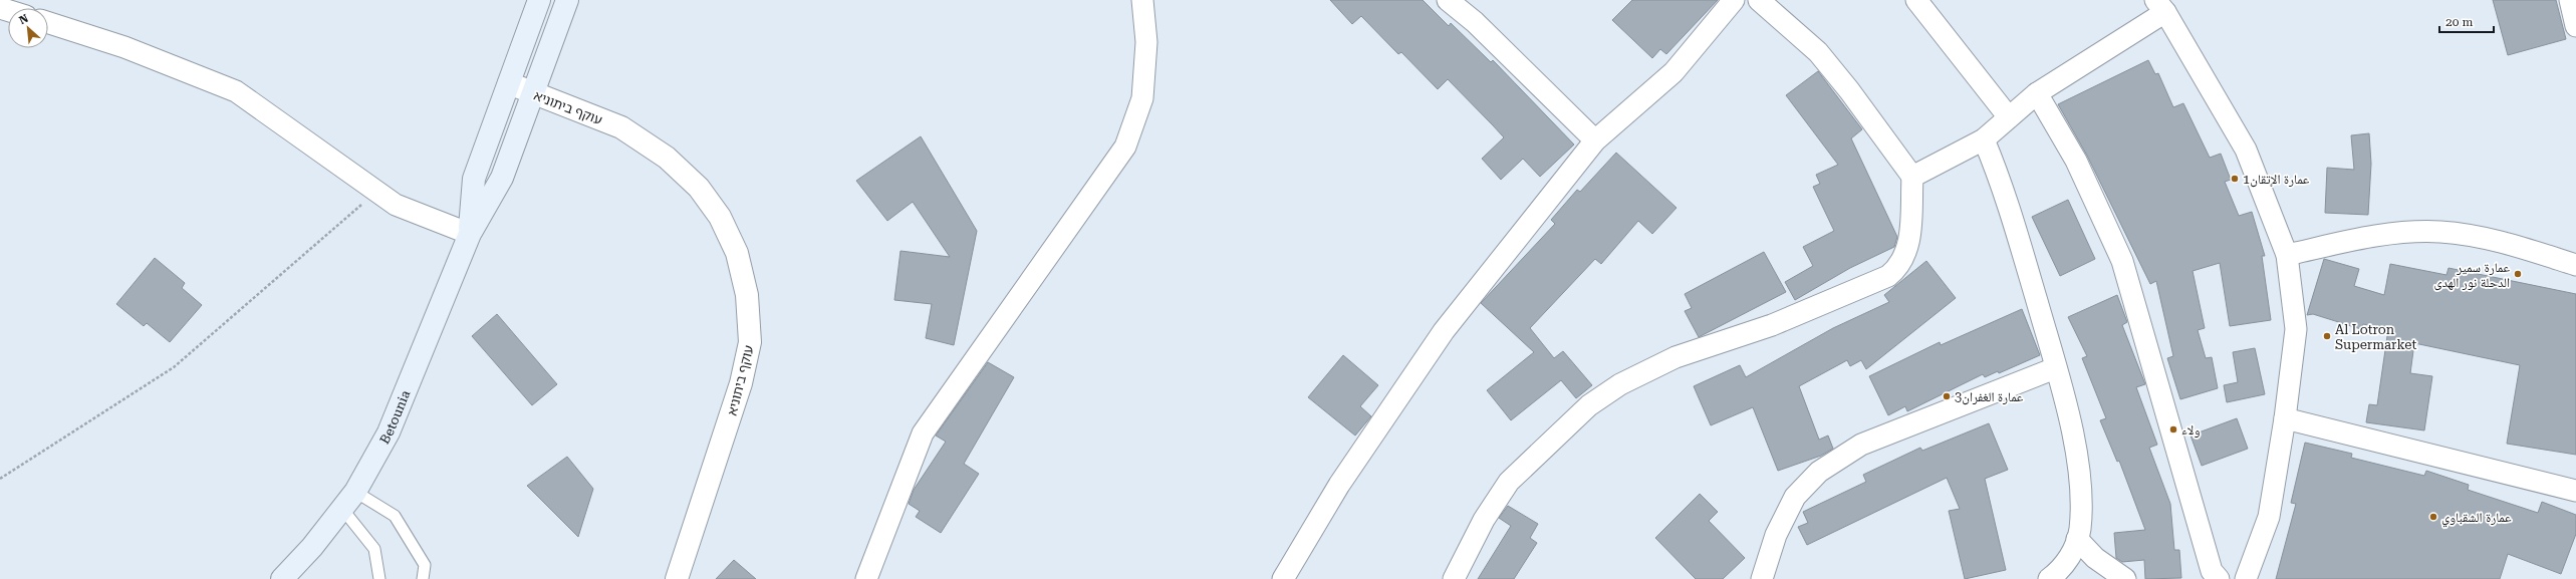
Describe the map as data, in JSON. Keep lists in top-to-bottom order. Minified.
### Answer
{"streets":{"main road":["Betounia"],"street":["עוקף ביתוניא"]},"places":["عمارة الإتقان1","عمارة سمير الدحلة نور الهدى","Al Lotron Supermarket","عمارة الغفران3","ولاء","عمارة الشقباوي"],"scale_bar":"20 m","north":"top left"}
